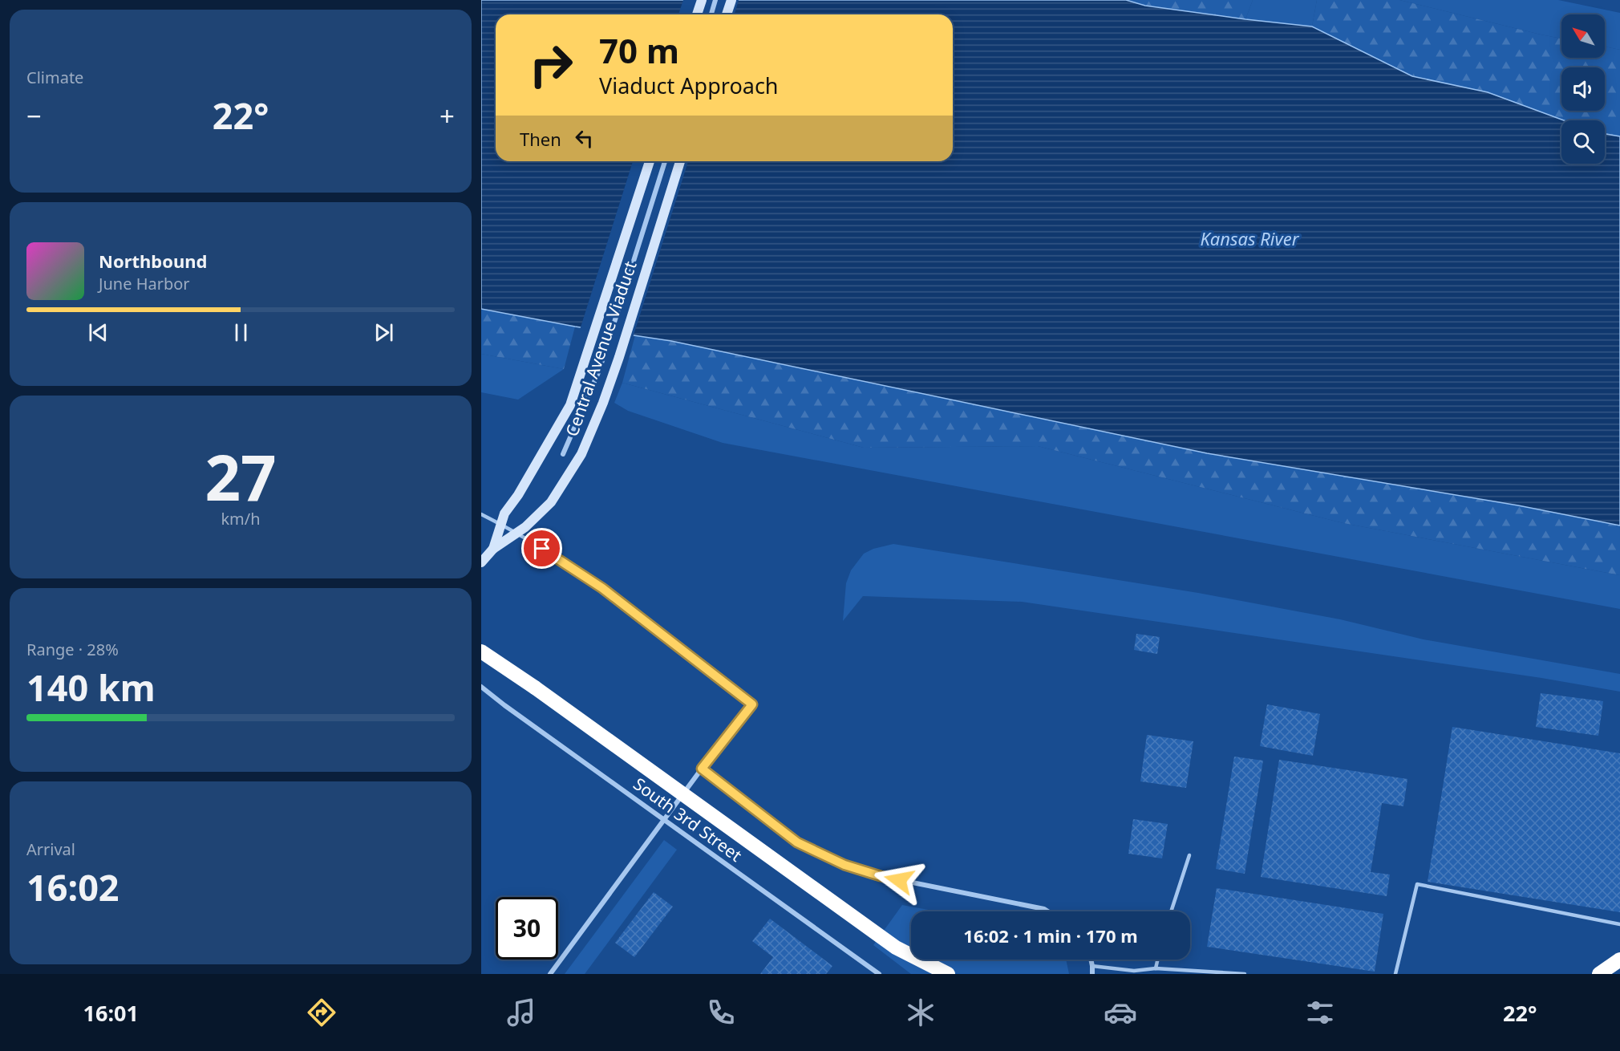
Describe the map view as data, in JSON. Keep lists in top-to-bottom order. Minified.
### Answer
{"streets":{"main road":["Central Avenue Viaduct"],"street":["South 3rd Street"]},"water":["Kansas River"],"north":"top left","page":{"tile":["Climate",["27","km/h"],["Range · 28%","140 km"],["Arrival","16:02"]],"turn":["70 m","Viaduct Approach"],"heat":["−","22°","+"],"then":"Then","song":["Northbound","June Harbor"],"limit":"30","trip":"16:02 · 1 min · 170 m","tabs":["16:01","22°"]}}
